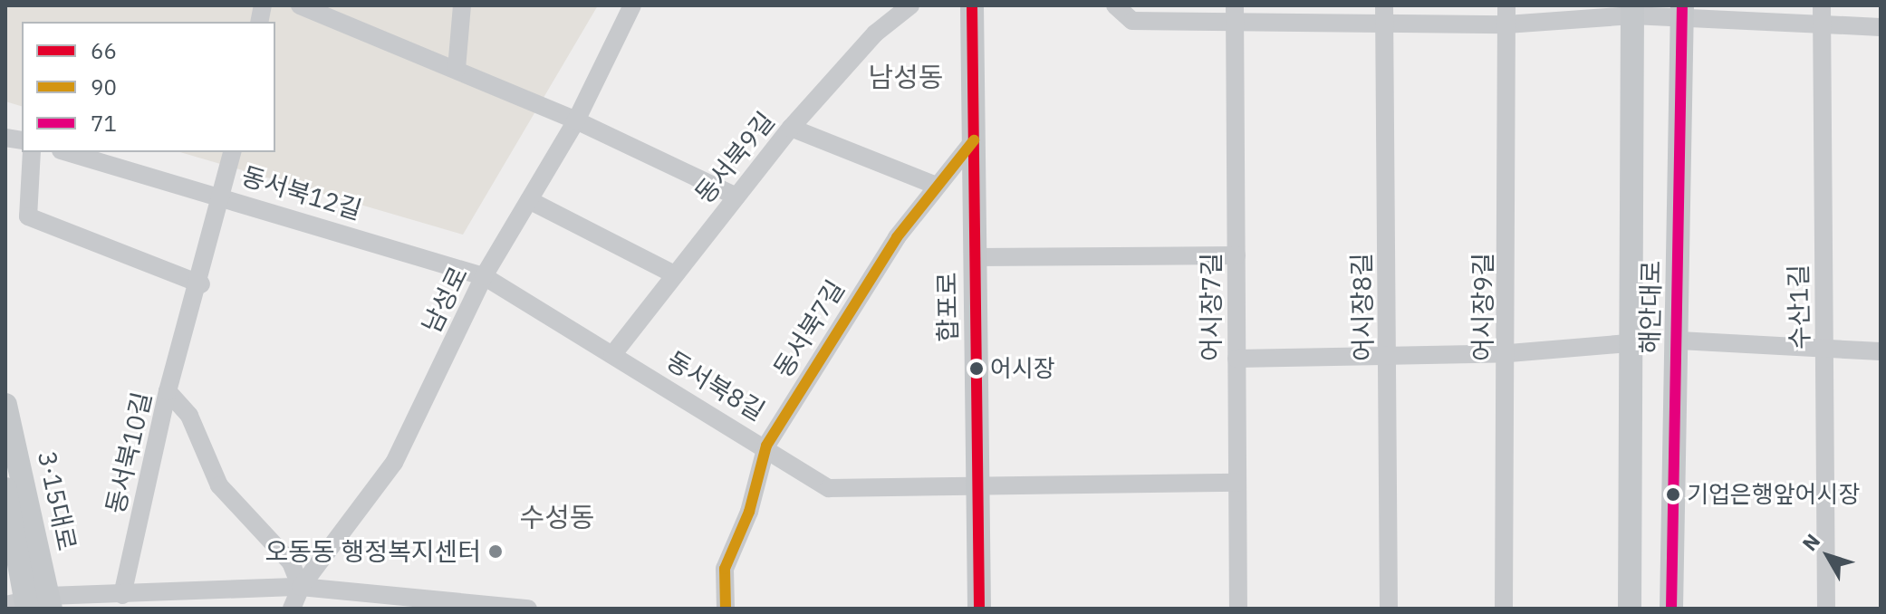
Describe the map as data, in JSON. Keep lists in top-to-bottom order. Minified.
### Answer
{"streets":{"main road":["합포로","해안대로","3·15대로"],"street":["동서북9길","동서북12길","남성로","어시장7길","어시장8길","어시장9길","수산1길","동서북7길","동서북8길","동서북10길"]},"crossings":[["동서북9길","동서북8길"],["동서북12길","남성로"],["동서북12길","동서북8길"],["동서북12길","동서북10길"],["남성로","동서북8길"],["합포로","동서북7길"],["합포로","동서북8길"],["어시장7길","동서북8길"],["동서북7길","동서북8길"]],"districts":["남성동","수성동"],"places":["어시장","기업은행앞어시장","오동동 행정복지센터"],"lines":["transit line 66","transit line 71","transit line 90"],"legend":["66","90","71"],"north":"top left"}
